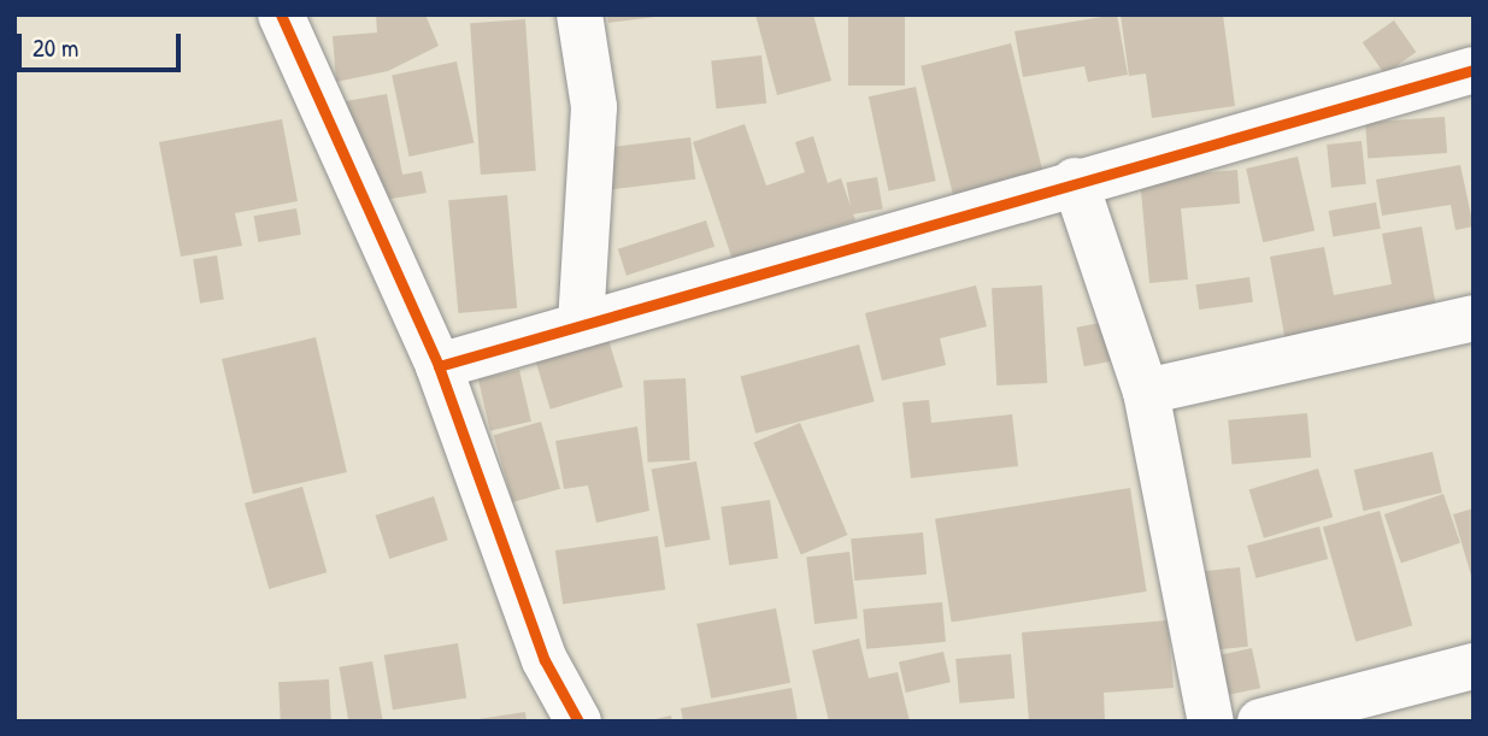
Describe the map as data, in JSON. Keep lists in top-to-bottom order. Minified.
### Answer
{"scale_bar":"20 m"}
